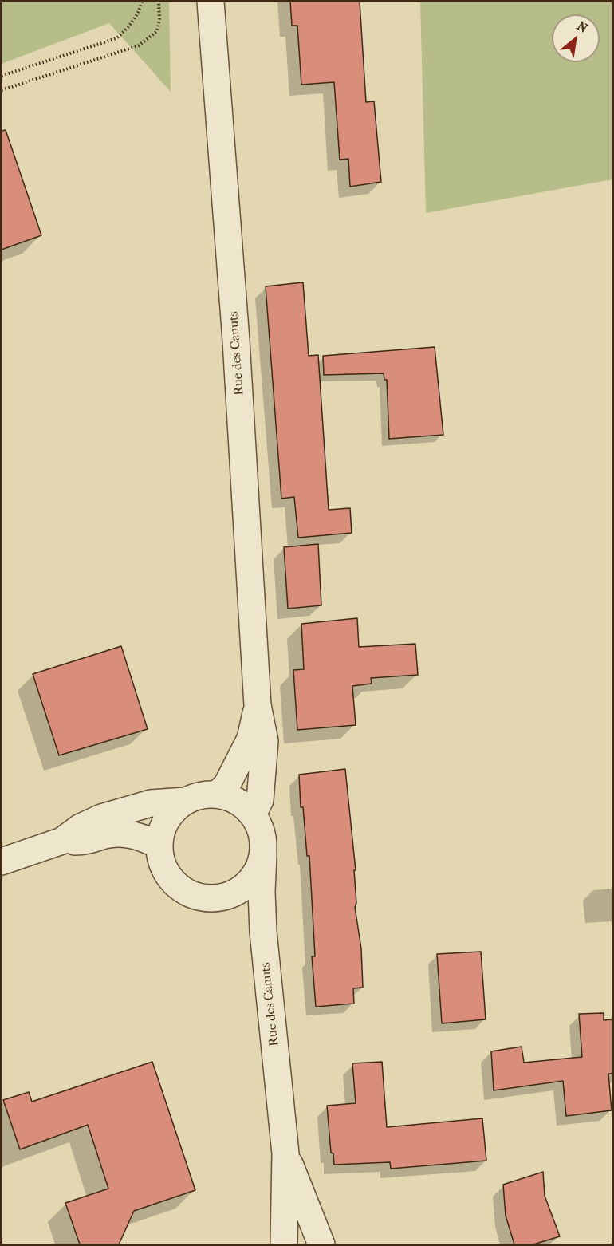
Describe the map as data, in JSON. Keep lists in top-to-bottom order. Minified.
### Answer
{"streets":{"street":["Rue des Canuts"]},"north":"top right"}
